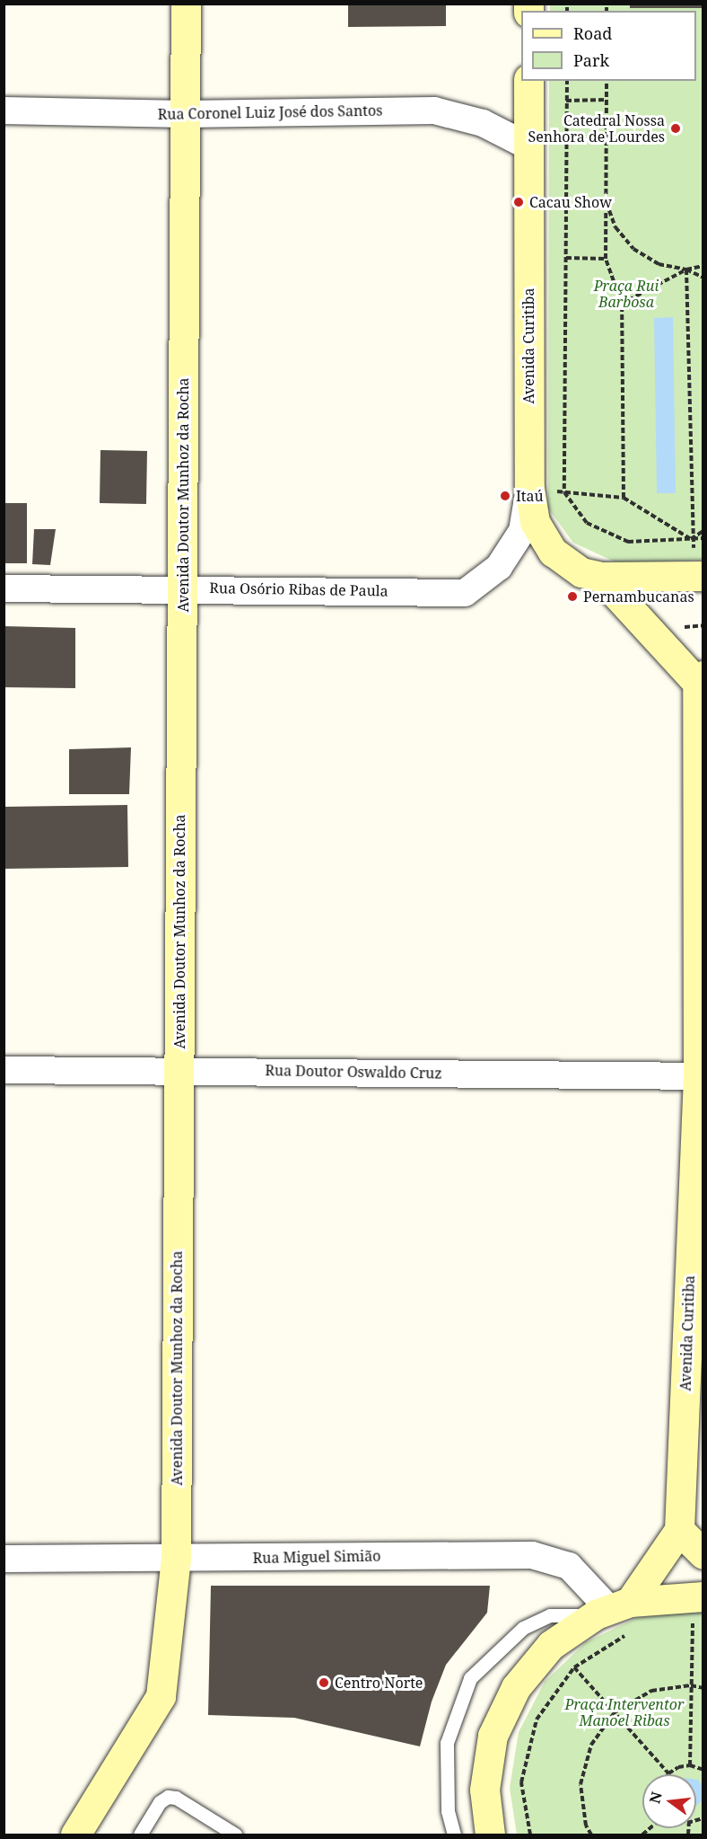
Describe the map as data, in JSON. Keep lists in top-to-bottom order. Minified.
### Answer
{"streets":{"main road":["Avenida Curitiba","Avenida Doutor Munhoz da Rocha"],"street":["Rua Coronel Luiz José dos Santos","Rua Osório Ribas de Paula","Rua Doutor Oswaldo Cruz","Rua Miguel Simião"]},"crossings":[["Rua Coronel Luiz José dos Santos","Avenida Curitiba"],["Rua Coronel Luiz José dos Santos","Avenida Doutor Munhoz da Rocha"],["Avenida Curitiba","Rua Osório Ribas de Paula"],["Avenida Curitiba","Rua Doutor Oswaldo Cruz"],["Avenida Doutor Munhoz da Rocha","Rua Osório Ribas de Paula"],["Avenida Doutor Munhoz da Rocha","Rua Doutor Oswaldo Cruz"],["Avenida Doutor Munhoz da Rocha","Rua Miguel Simião"]],"parks":["Praça Rui Barbosa","Praça Interventor Manoel Ribas"],"places":["Catedral Nossa Senhora de Lourdes","Cacau Show","Itaú","Pernambucanas","Centro Norte"],"legend":["Road","Park"],"north":"left"}
